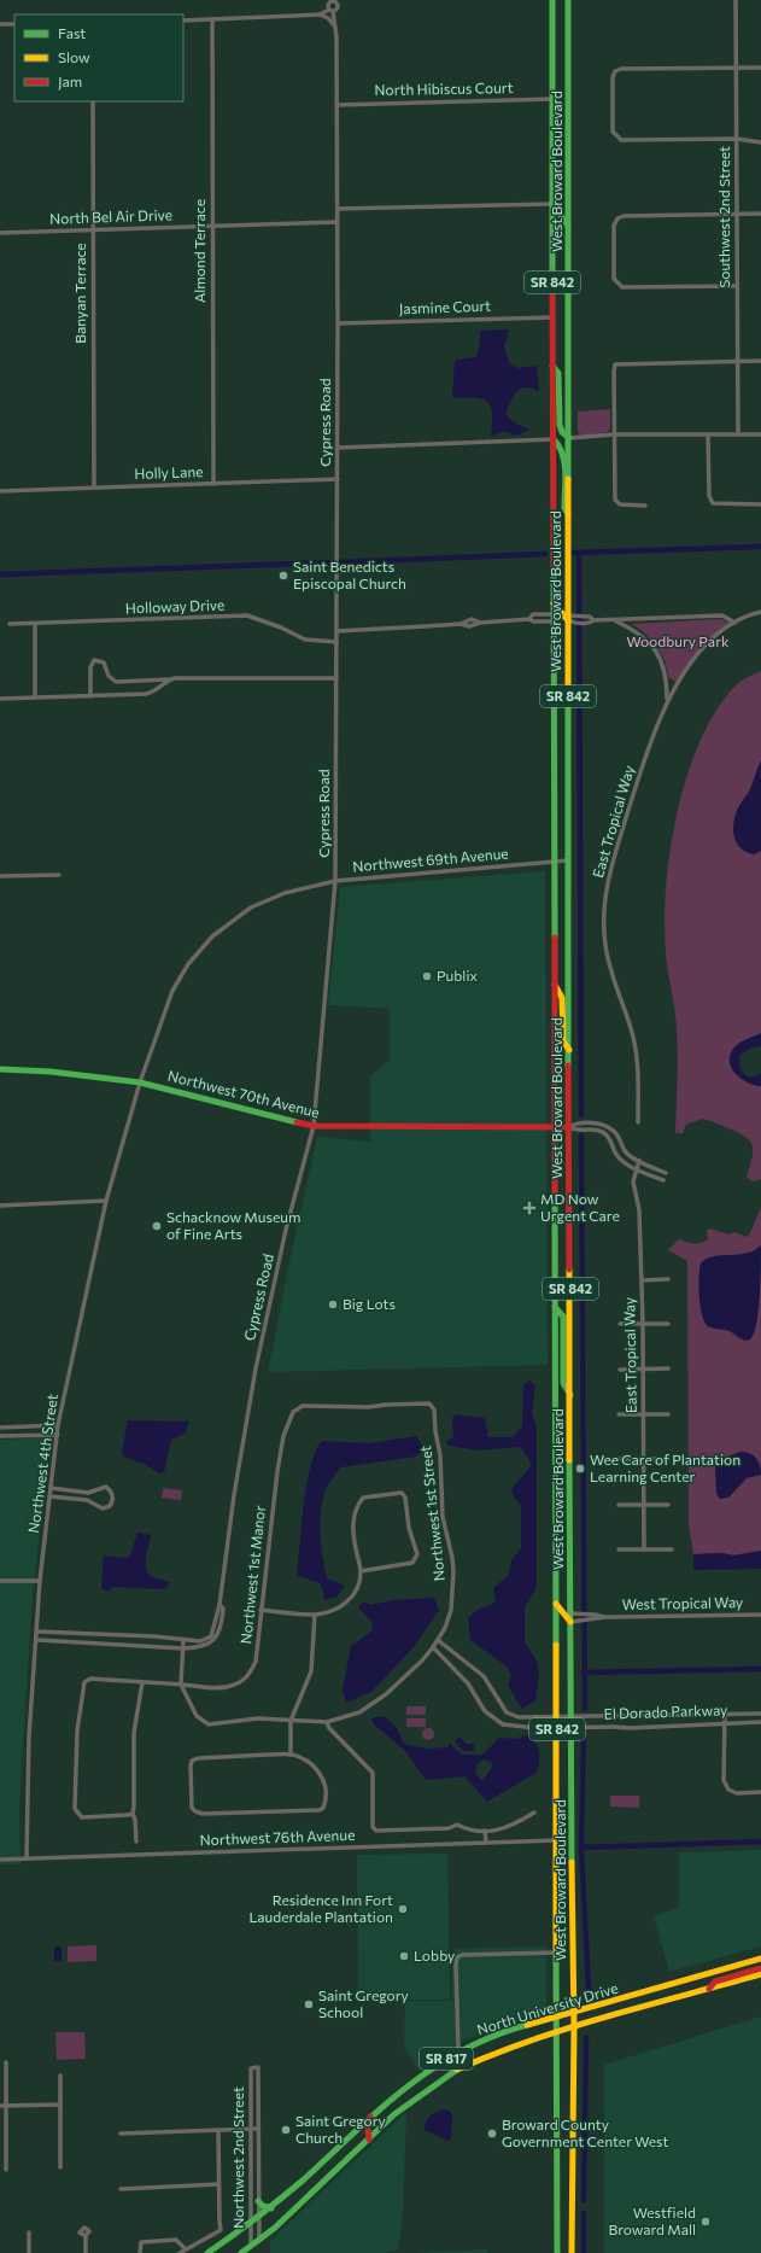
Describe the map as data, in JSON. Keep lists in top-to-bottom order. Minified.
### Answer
{"streets":{"main road":["West Broward Boulevard","SR 842","Northwest 70th Avenue","North University Drive","SR 817"],"street":["North Hibiscus Court","North Bel Air Drive","Southwest 2nd Street","Almond Terrace","Banyan Terrace","Jasmine Court","Cypress Road","Holly Lane","Holloway Drive","East Tropical Way","Northwest 69th Avenue","Northwest 4th Street","Northwest 1st Street","Northwest 1st Manor","West Tropical Way","El Dorado Parkway","Northwest 76th Avenue","Northwest 2nd Street"]},"crossings":[["North Hibiscus Court","West Broward Boulevard"],["North Hibiscus Court","Cypress Road"],["West Broward Boulevard","Jasmine Court"],["West Broward Boulevard","East Tropical Way"],["West Broward Boulevard","Northwest 69th Avenue"],["West Broward Boulevard","Northwest 70th Avenue"],["West Broward Boulevard","West Tropical Way"],["West Broward Boulevard","El Dorado Parkway"],["West Broward Boulevard","Northwest 76th Avenue"],["West Broward Boulevard","North University Drive"],["North Bel Air Drive","Almond Terrace"],["North Bel Air Drive","Banyan Terrace"],["North Bel Air Drive","Cypress Road"],["Almond Terrace","Holly Lane"],["Banyan Terrace","Holly Lane"],["Jasmine Court","Cypress Road"],["Cypress Road","Holly Lane"],["Cypress Road","Holloway Drive"],["Cypress Road","Northwest 69th Avenue"],["Cypress Road","Northwest 70th Avenue"],["Cypress Road","Northwest 4th Street"],["Northwest 69th Avenue","Northwest 70th Avenue"],["Northwest 69th Avenue","Northwest 4th Street"],["Northwest 70th Avenue","Northwest 4th Street"],["Northwest 4th Street","Northwest 76th Avenue"],["Northwest 1st Street","Northwest 1st Manor"],["Northwest 1st Street","El Dorado Parkway"],["North University Drive","Northwest 2nd Street"]],"parks":["Woodbury Park"],"places":{"other":["Saint Benedicts Episcopal Church","Publix","Schacknow Museum of Fine Arts","Big Lots","Wee Care of Plantation Learning Center","Residence Inn Fort Lauderdale Plantation","Lobby","Saint Gregory School","Saint Gregory Church","Broward County Government Center West","Westfield Broward Mall"],"health":["MD Now Urgent Care"]},"legend":["Fast","Slow","Jam"]}
